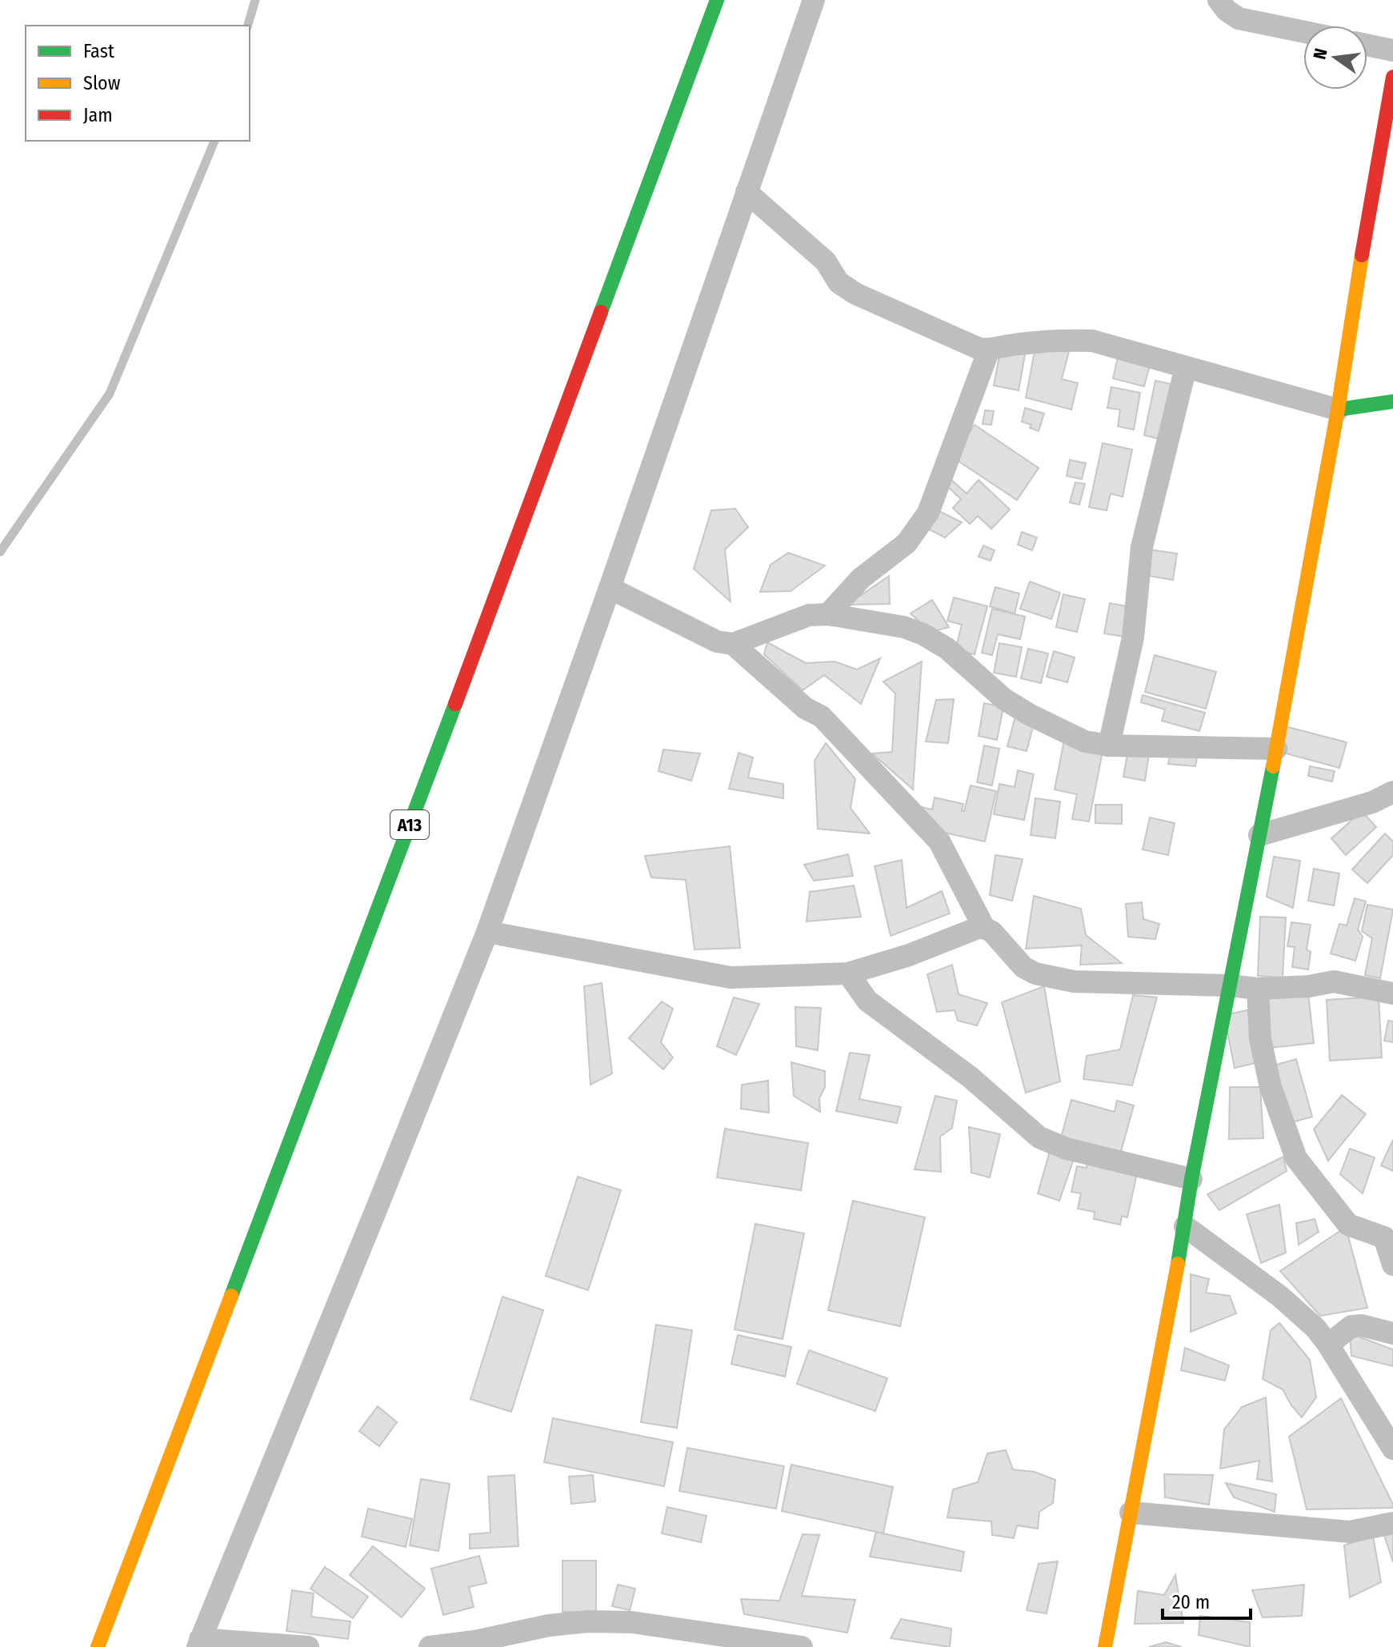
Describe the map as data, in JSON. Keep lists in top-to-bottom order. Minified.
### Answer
{"streets":{"main road":["A13"]},"legend":["Fast","Slow","Jam"],"scale_bar":"20 m","north":"left"}
